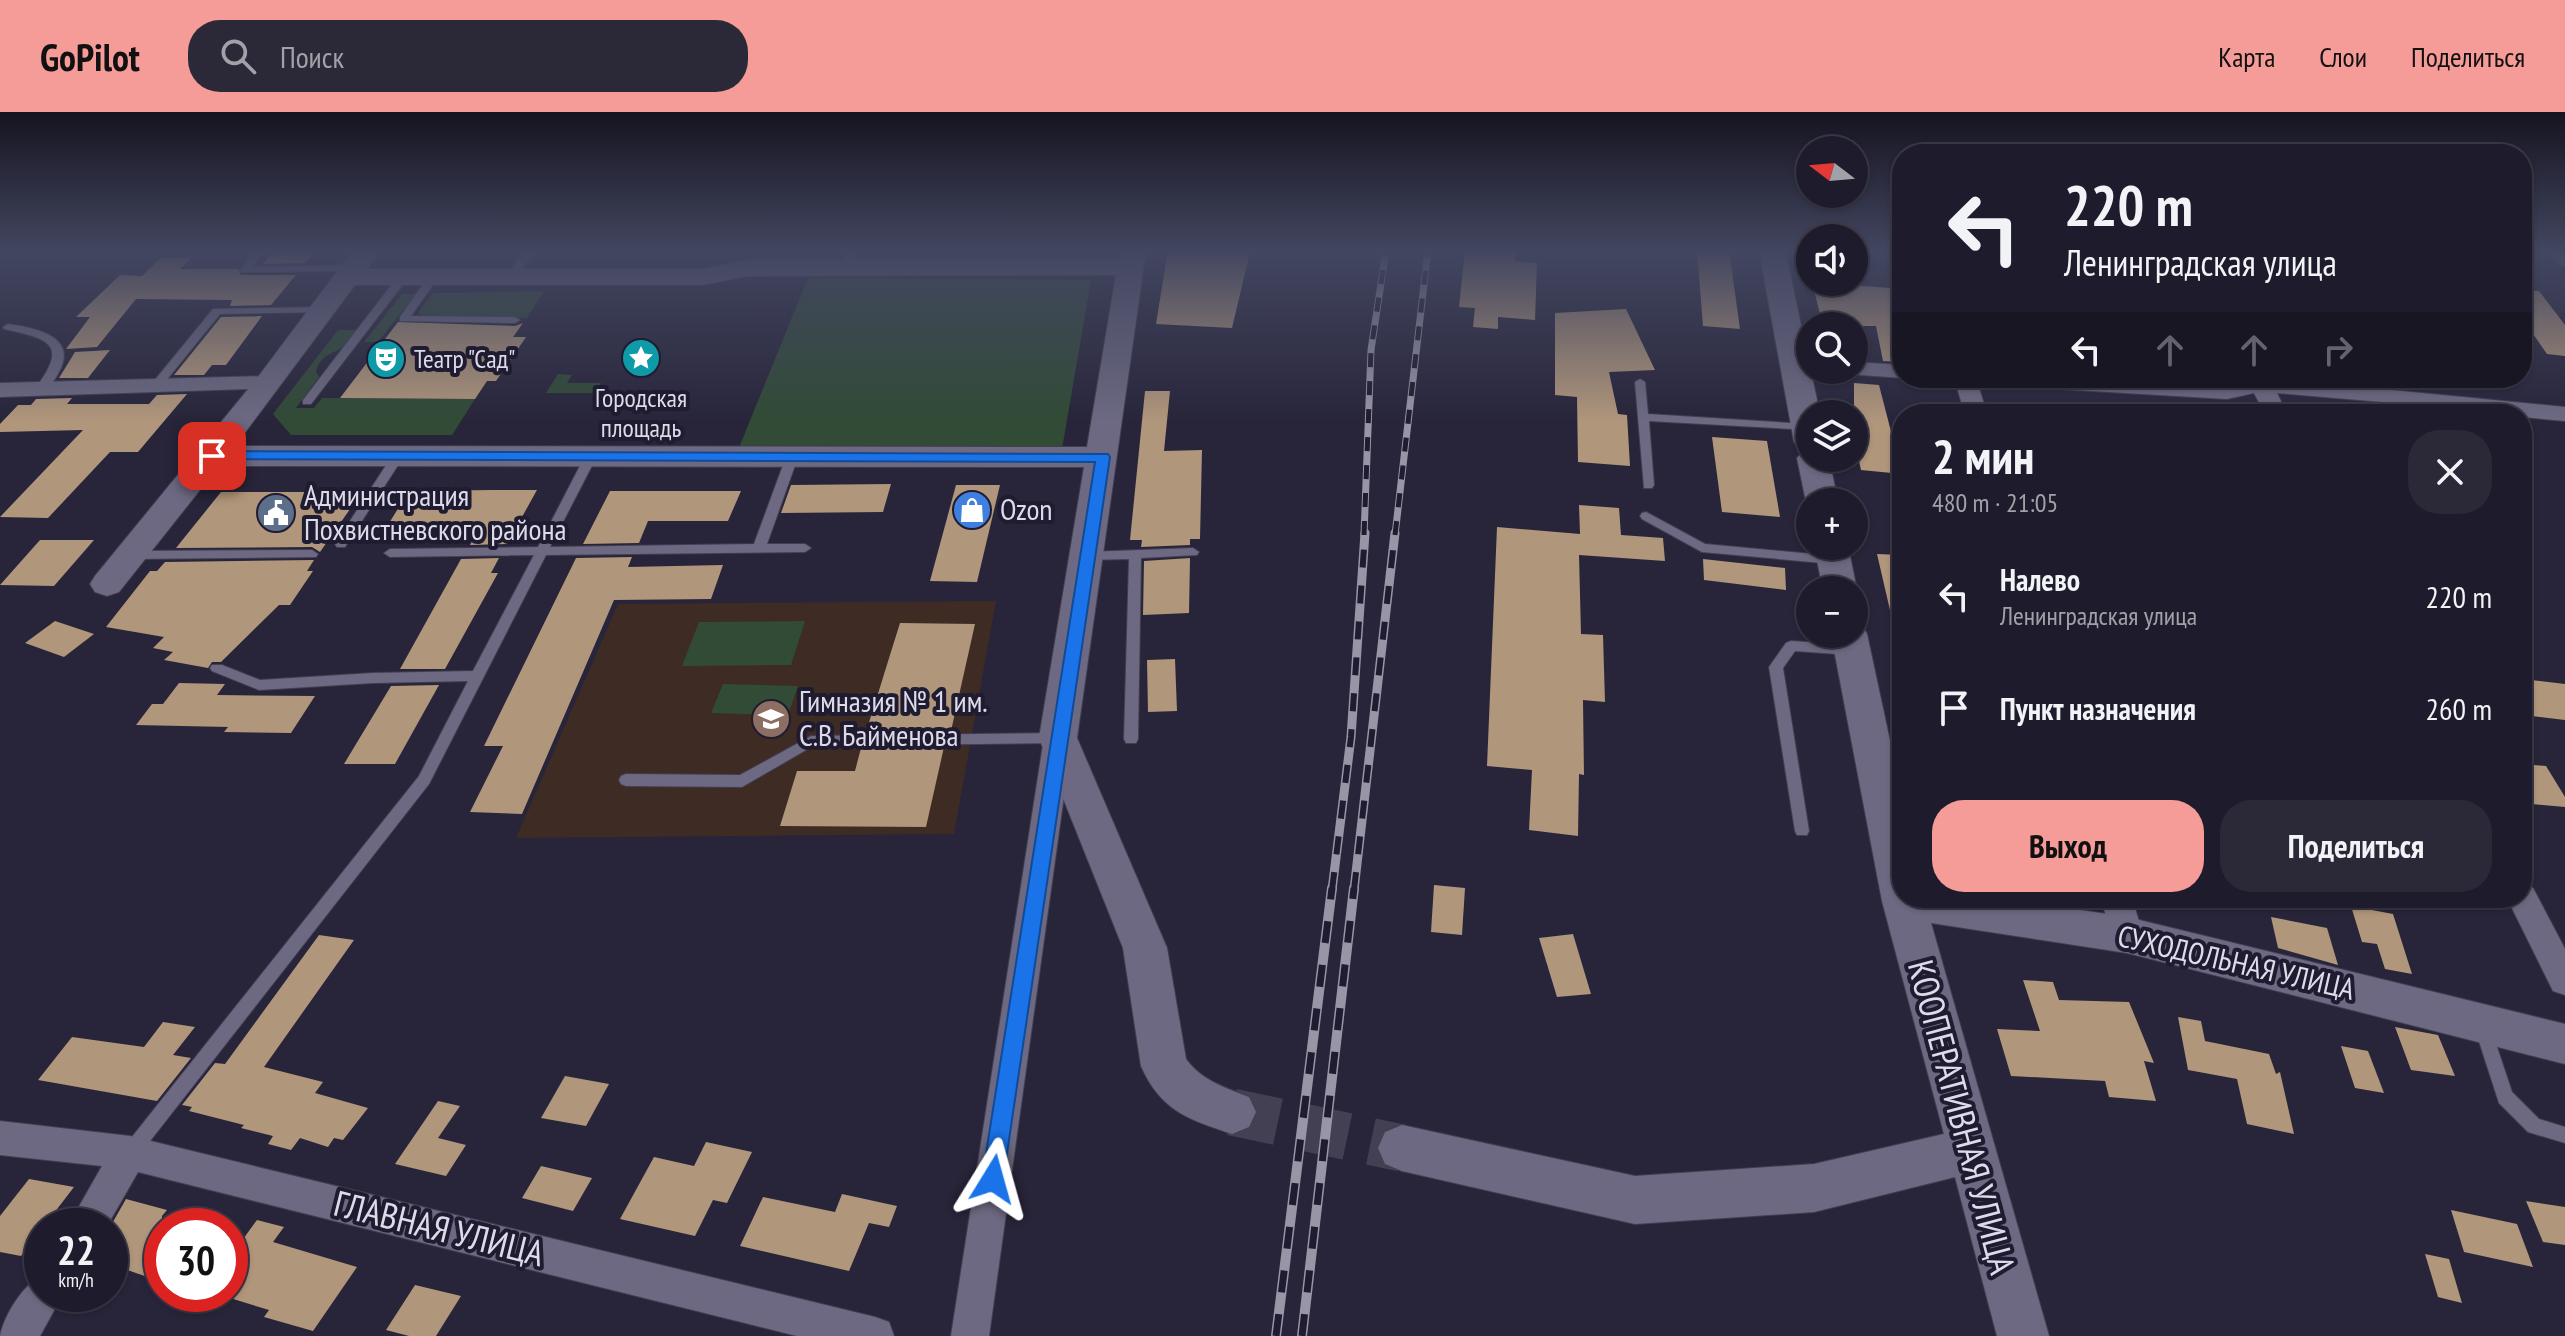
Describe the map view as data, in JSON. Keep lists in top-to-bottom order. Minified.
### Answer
{"streets":{"street":["СУХОДОЛЬНАЯ УЛИЦА","КООПЕРАТИВНАЯ УЛИЦА","ГЛАВНАЯ УЛИЦА"]},"places":{"place":["Городская площадь"],"theatre":["Театр \"Сад\""],"shop":["Ozon"],"public building":["Администрация Похвистневского района"],"school or university":["Гимназия № 1 им. С.В. Байменова"]},"north":"left","page":{"header":"GoPilot","search":"Поиск","nav":["Карта","Слои","Поделиться"],"map_buttons":["+","−"],"turn":["220 m","Ленинградская улица"],"heading":["2 мин","480 m · 21:05"],"list":[{"name":"Налево","note":"Ленинградская улица","value":"220 m"},{"name":"Пункт назначения","value":"260 m"}],"buttons":["Выход","Поделиться"],"speed":"22 km/h","limit":"30"}}
